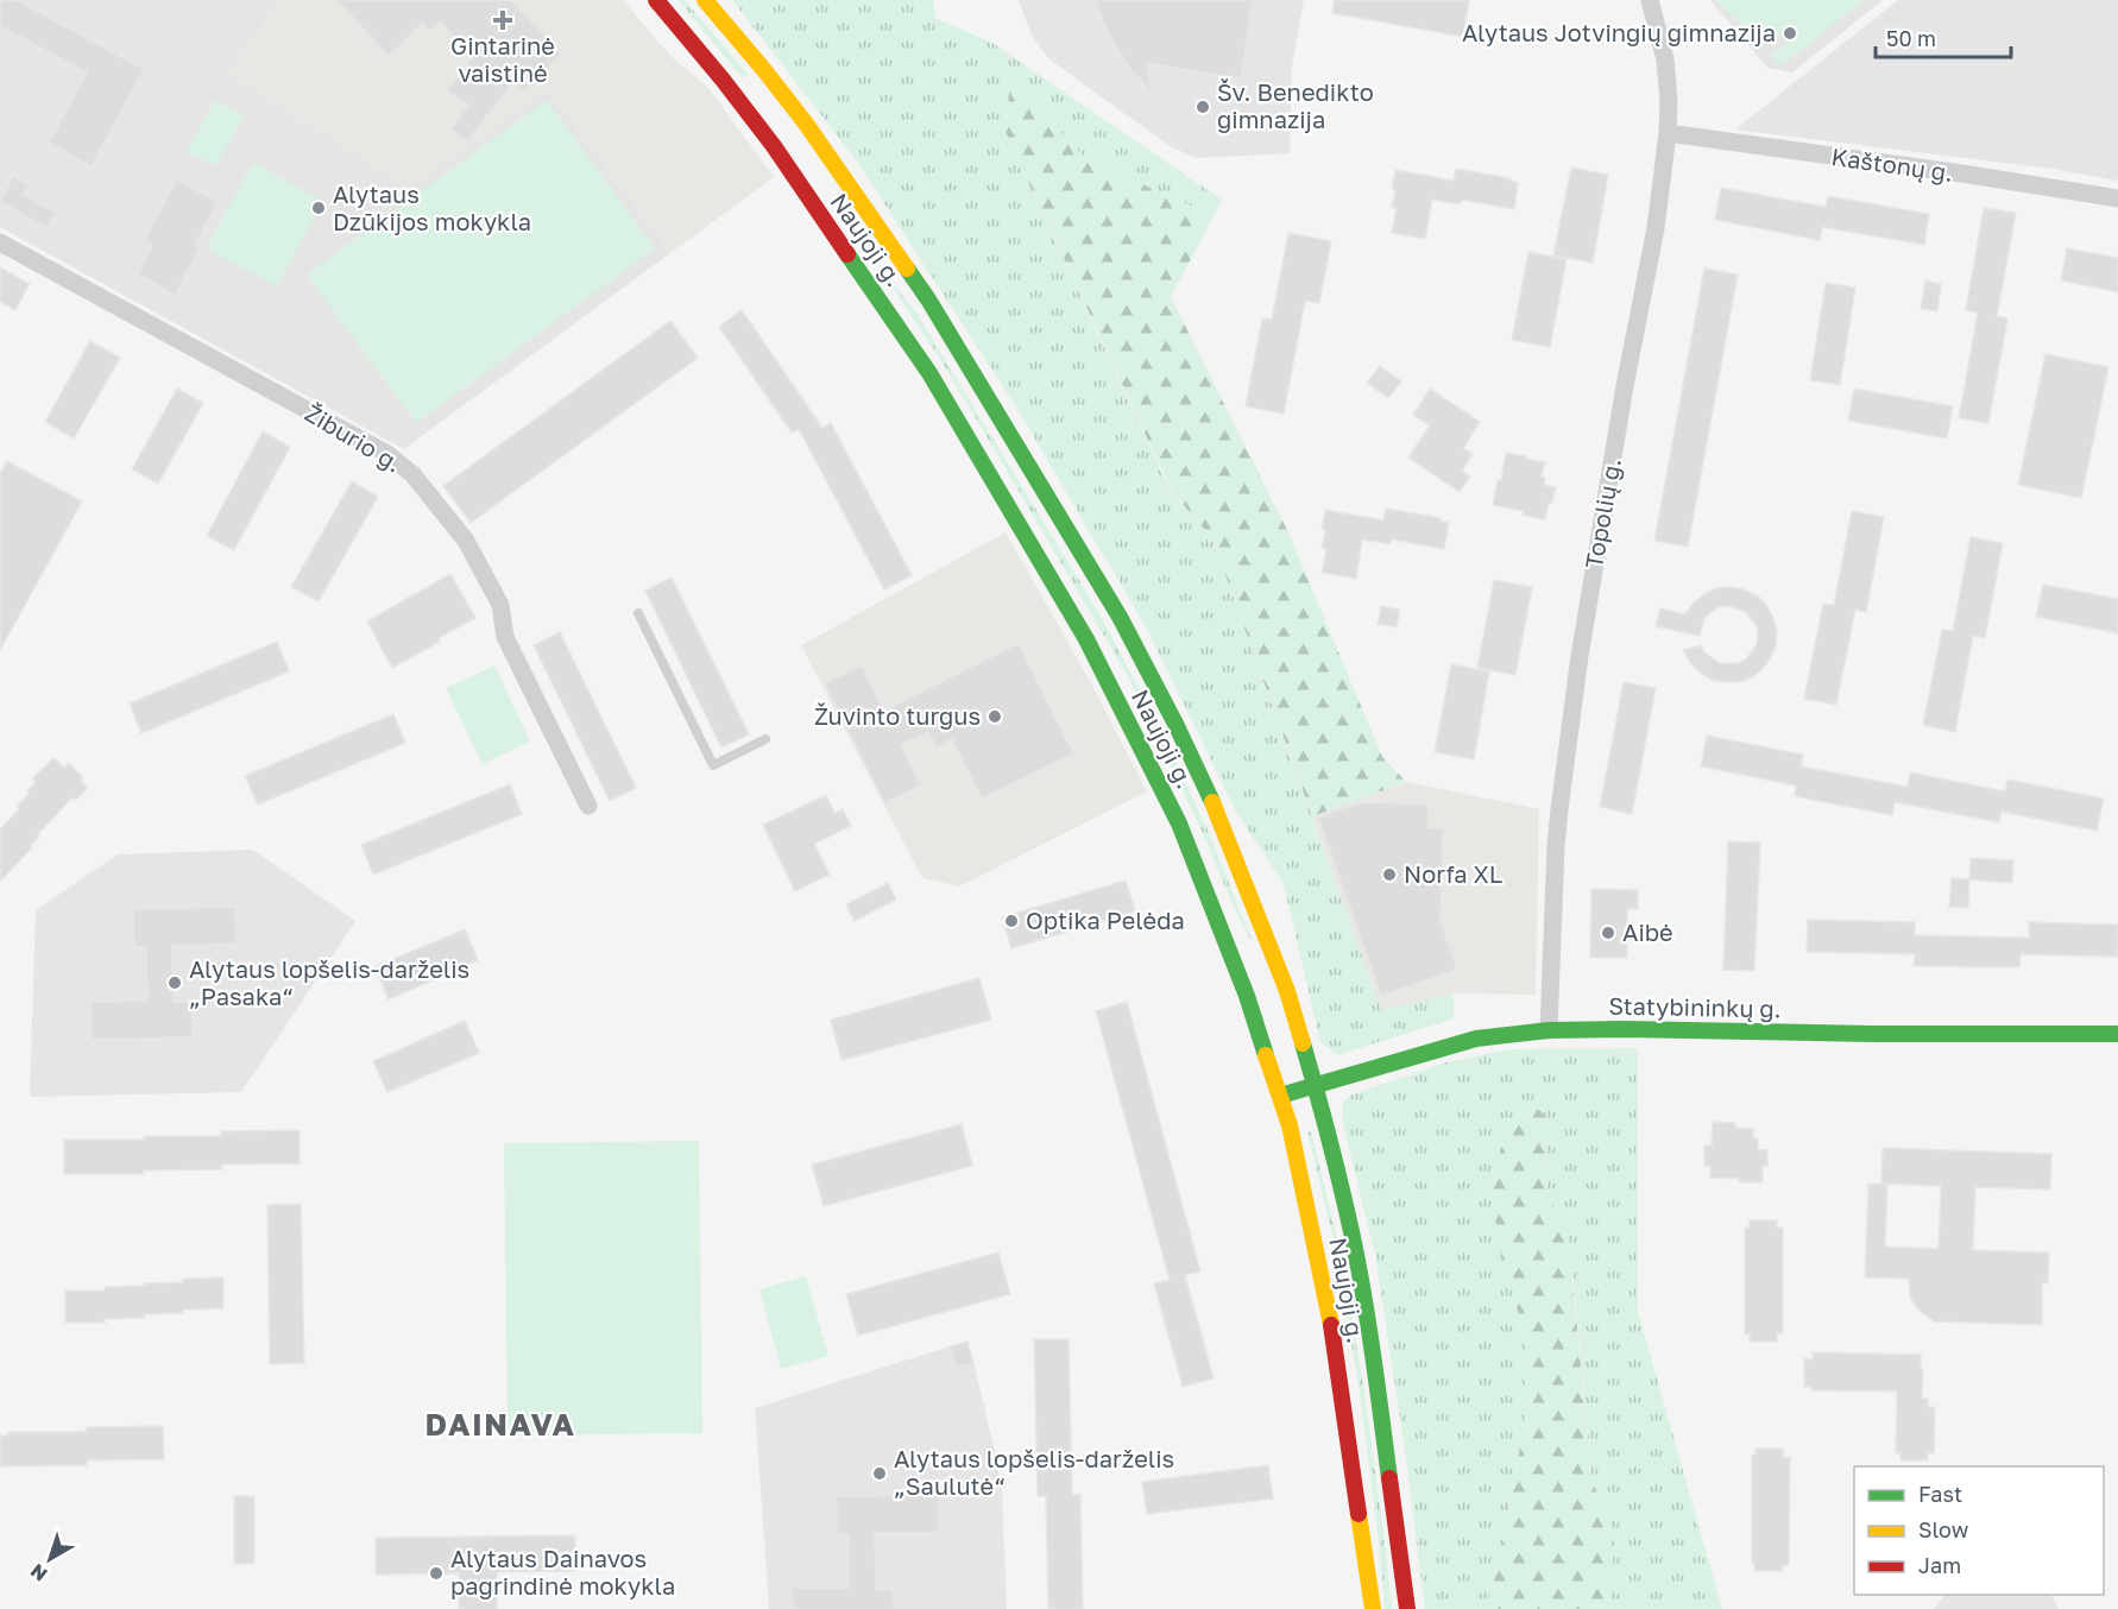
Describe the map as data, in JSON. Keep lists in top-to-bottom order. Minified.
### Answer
{"streets":{"main road":["Naujoji g.","Statybininkų g."],"street":["Kaštonų g.","Žiburio g.","Topolių g."]},"crossings":[["Kaštonų g.","Topolių g."],["Naujoji g.","Statybininkų g."],["Topolių g.","Statybininkų g."]],"districts":["DAINAVA"],"places":{"health":["Gintarinė vaistinė"],"other":["Alytaus Jotvingių gimnazija","Šv. Benedikto gimnazija","Alytaus Dzūkijos mokykla","Žuvinto turgus","Norfa XL","Optika Pelėda","Aibė","Alytaus lopšelis-darželis „Pasaka“","Alytaus lopšelis-darželis „Saulutė“","Alytaus Dainavos pagrindinė mokykla"]},"legend":["Fast","Slow","Jam"],"scale_bar":"50 m","north":"bottom left"}
